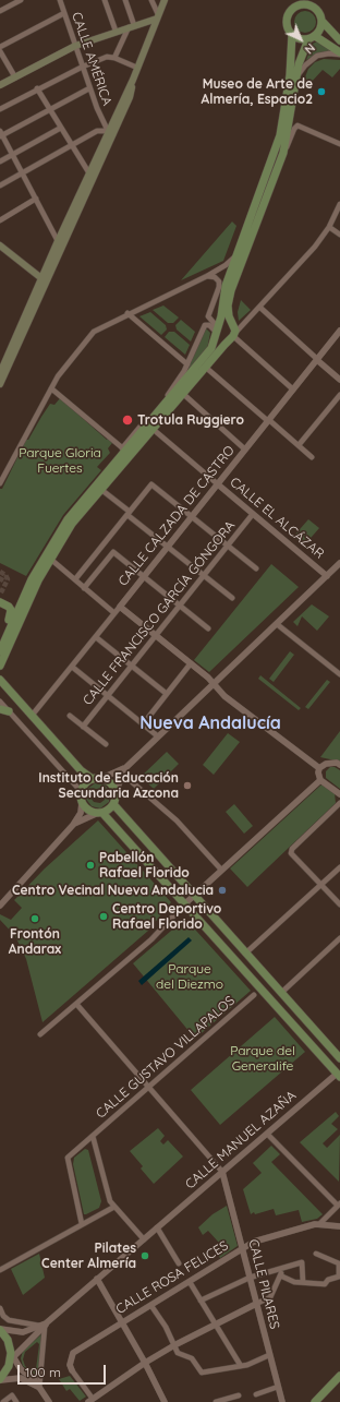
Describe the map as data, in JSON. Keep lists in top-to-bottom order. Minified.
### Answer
{"streets":{"street":["CALLE AMÉRICA","CALLE CALZADA DE CASTRO","CALLE EL ALCÁZAR","CALLE FRANCISCO GARCÍA GÓNGORA","CALLE GUSTAVO VILLAPALOS","CALLE MANUEL AZAÑA","CALLE ROSA FELICES","CALLE PILARES"]},"crossings":[["CALLE CALZADA DE CASTRO","CALLE EL ALCÁZAR"],["CALLE EL ALCÁZAR","CALLE FRANCISCO GARCÍA GÓNGORA"],["CALLE GUSTAVO VILLAPALOS","CALLE MANUEL AZAÑA"],["CALLE MANUEL AZAÑA","CALLE PILARES"],["CALLE ROSA FELICES","CALLE PILARES"]],"districts":["Nueva Andalucía"],"parks":["Parque Gloria Fuertes","Parque del Diezmo","Parque del Generalife"],"places":["Museo de Arte de Almería, Espacio2","Trotula Ruggiero","Instituto de Educación Secundaria Azcona","Pabellón Rafael Florido","Centro Vecinal Nueva Andalucia","Centro Deportivo Rafael Florido","Frontón Andarax","Pilates Center Almería"],"scale_bar":"100 m","north":"bottom right"}
